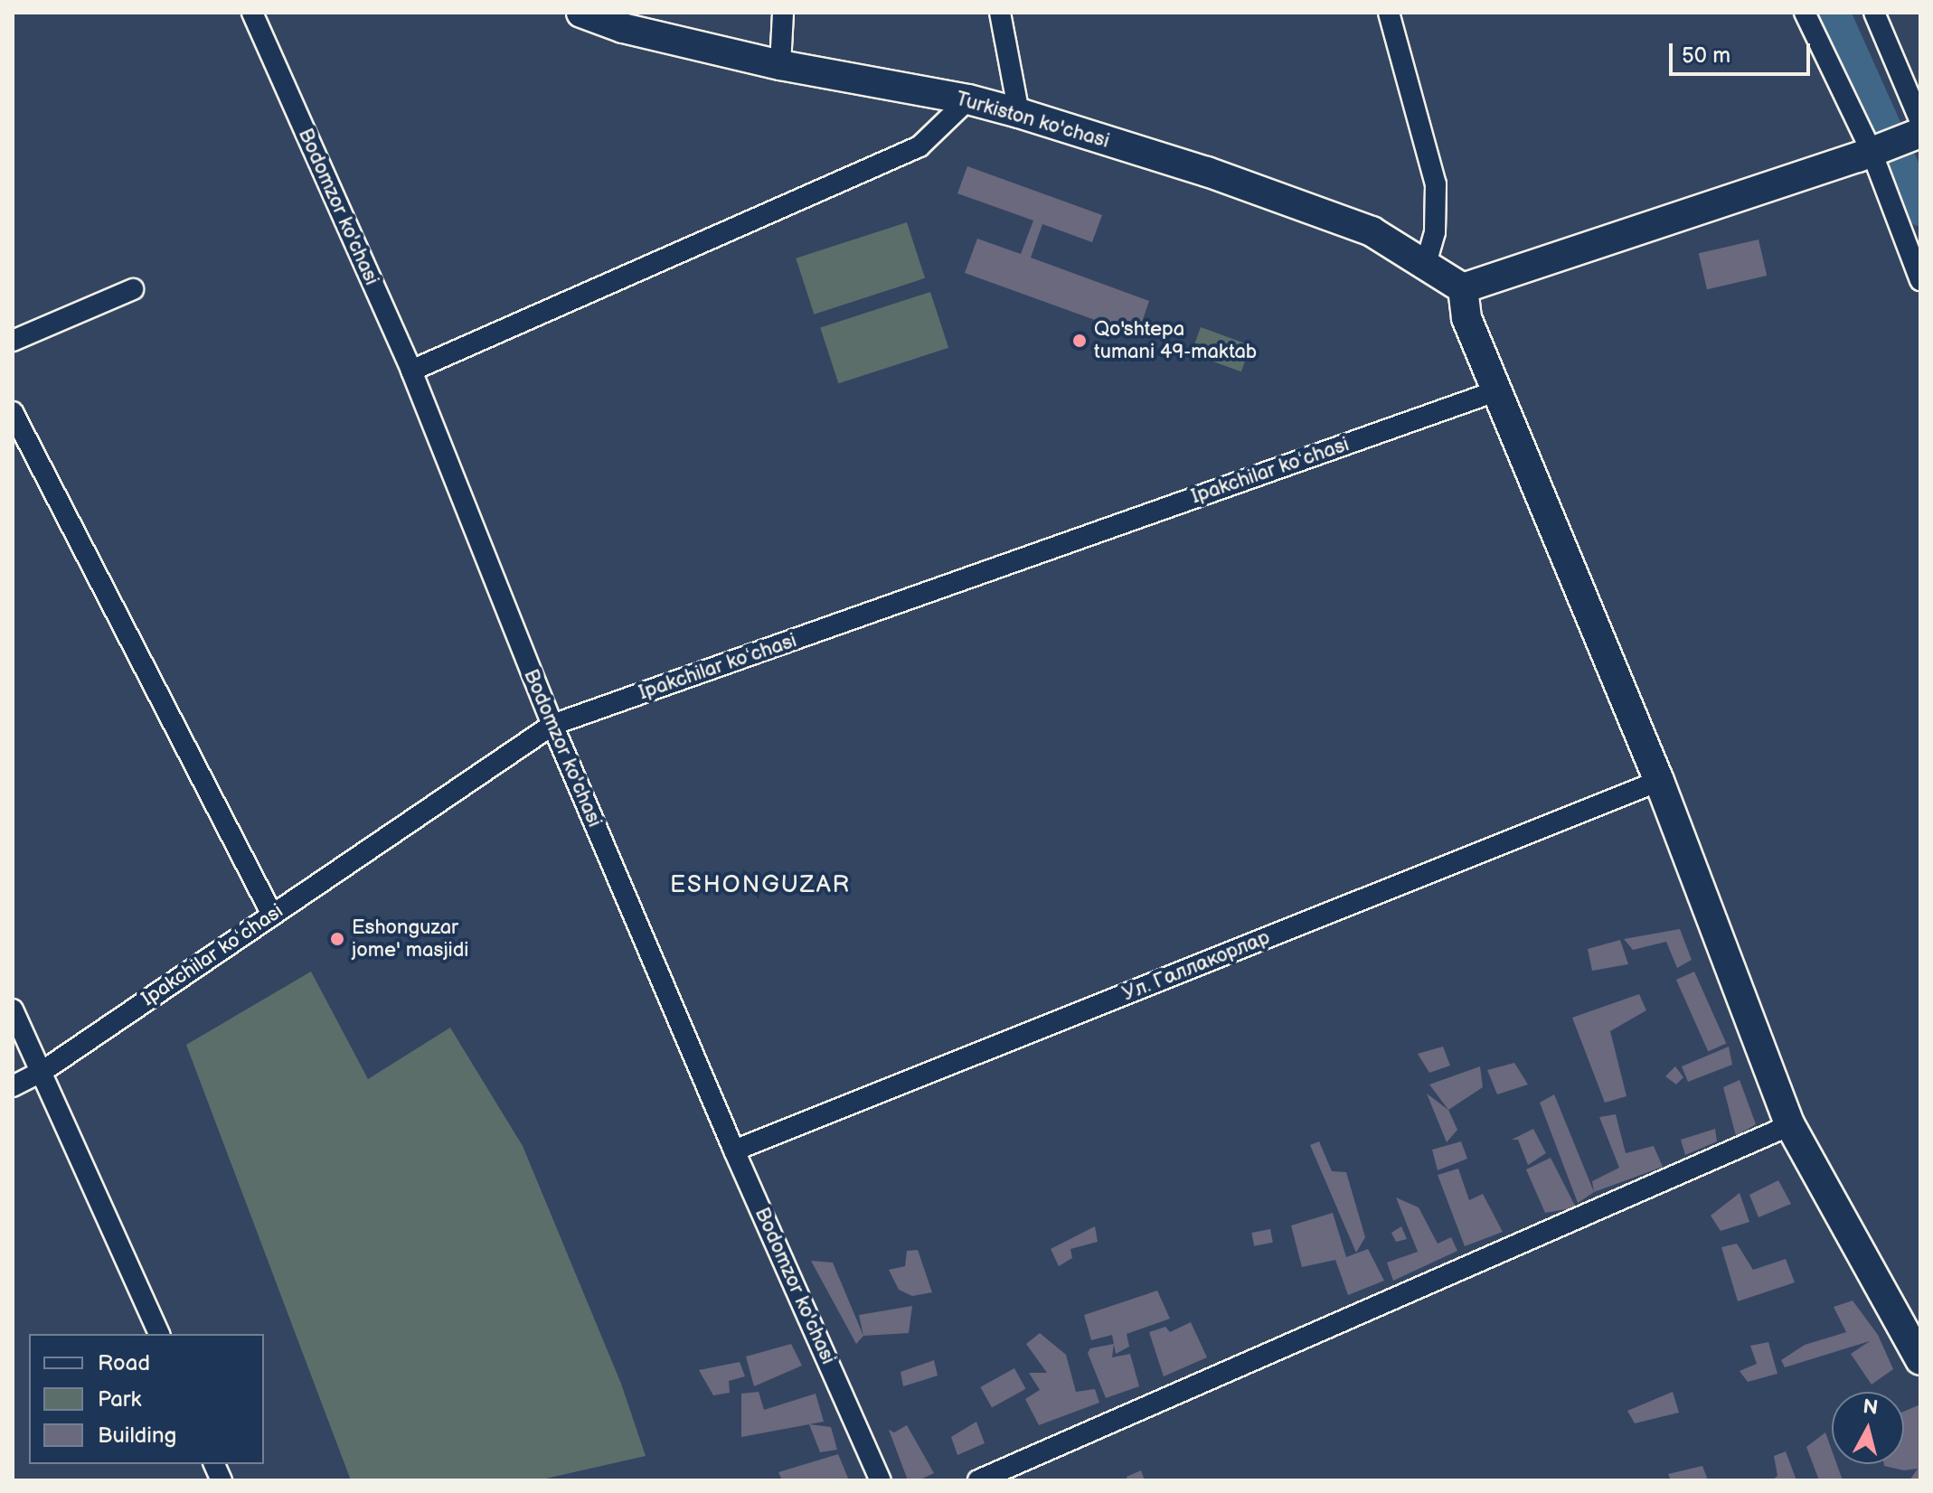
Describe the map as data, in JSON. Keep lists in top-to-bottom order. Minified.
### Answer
{"streets":{"street":["Turkiston ko'chasi","Bodomzor ko'chasi","Ipakchilar koʻchasi","Ул. Галлакорлар"]},"crossings":[["Bodomzor ko'chasi","Ipakchilar koʻchasi"],["Bodomzor ko'chasi","Ул. Галлакорлар"]],"districts":["ESHONGUZAR"],"places":["Qo'shtepa tumani 49-maktab","Eshonguzar jome' masjidi"],"legend":["Road","Park","Building"],"scale_bar":"50 m","north":"top"}
